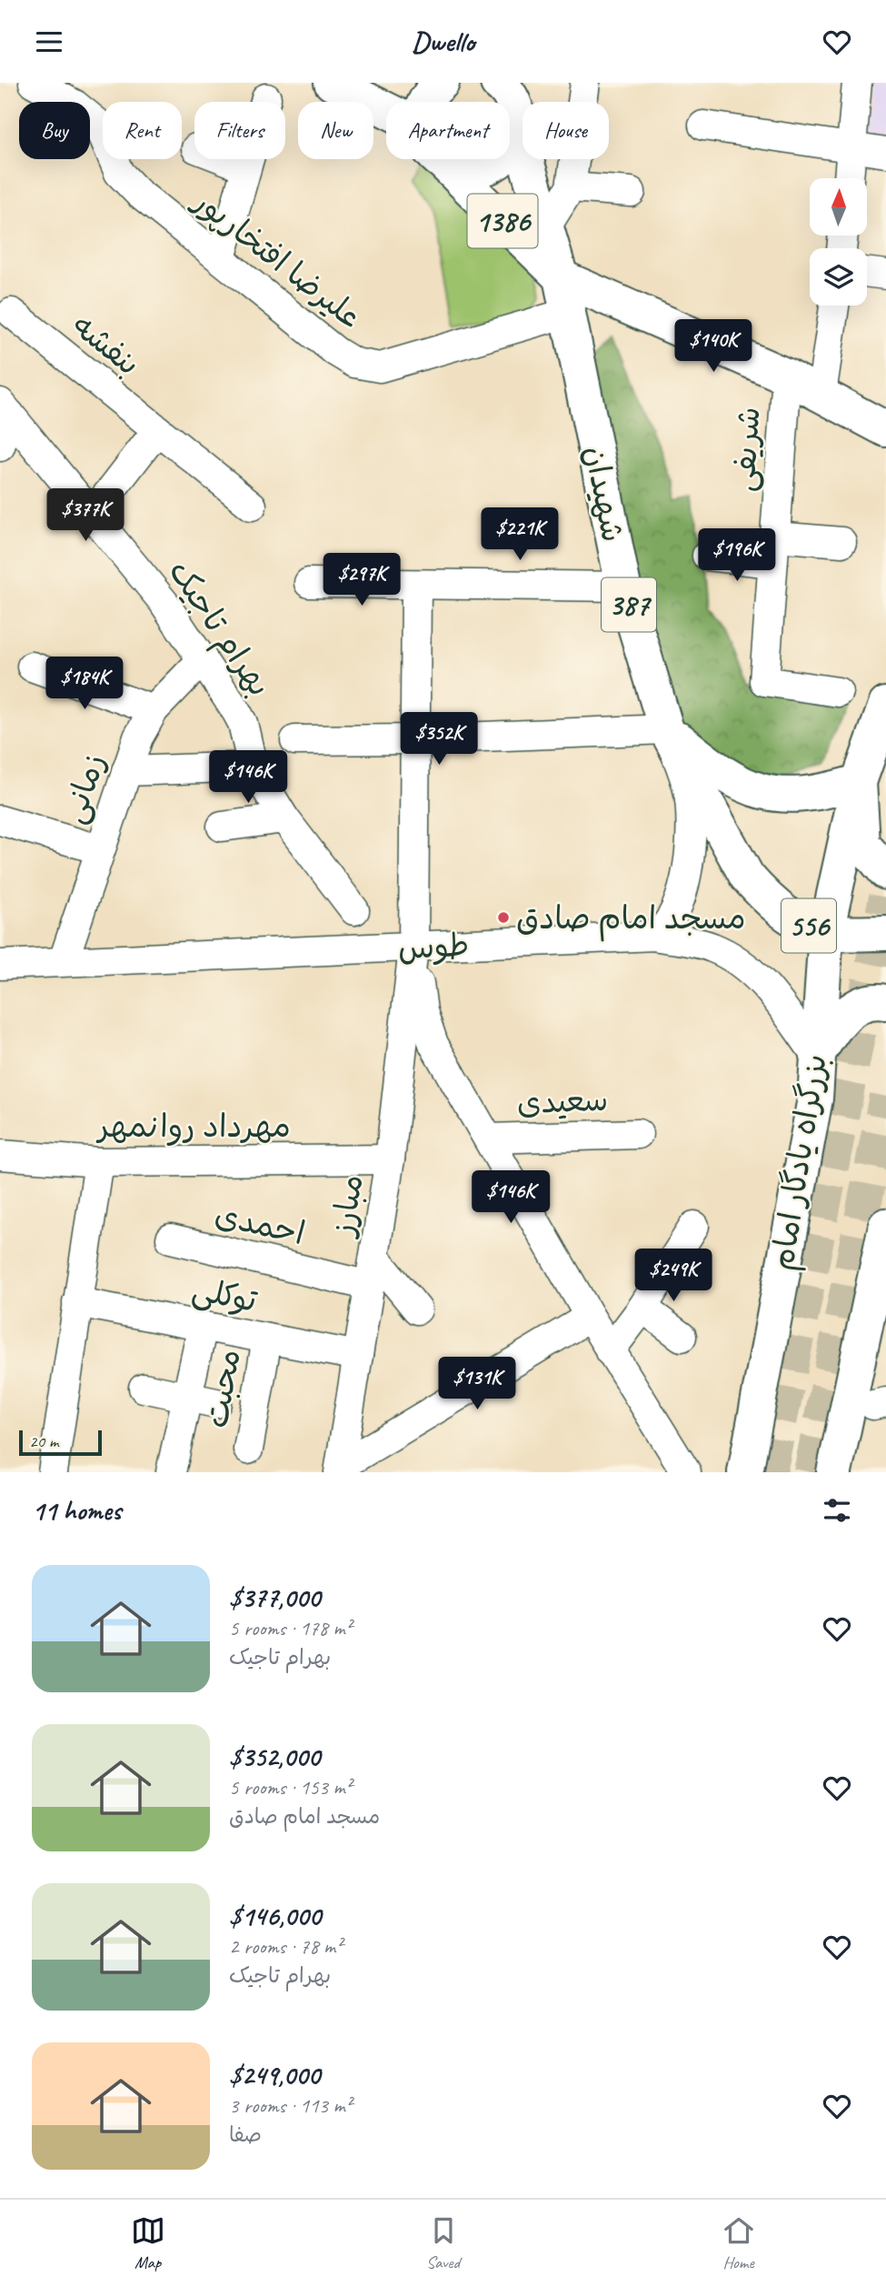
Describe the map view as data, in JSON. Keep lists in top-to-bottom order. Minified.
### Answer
{"streets":{"main road":["1386","شهیدان","387","556","بزرگراه یادگار امام"],"street":["علیرضا افتخارپور","بنفشه","شریفی","بهرام تاجیک","زمانی","طوس","سعیدی","مهرداد روانمهر","مبارز","احمدی","توکلی","محبت"]},"crossings":[["1386","شریفی"],["1386","شهیدان"],["علیرضا افتخارپور","شهیدان"],["شهیدان","556"],["بهرام تاجیک","زمانی"],["زمانی","طوس"],["556","بزرگراه یادگار امام"],["طوس","بزرگراه یادگار امام"],["طوس","مبارز"],["مهرداد روانمهر","مبارز"],["مبارز","احمدی"],["مبارز","توکلی"],["توکلی","محبت"]],"places":["مسجد امام صادق"],"scale_bar":"20 m","north":"top","page":{"header":"Dwello","chip":["Buy","Rent","Filters","New","Apartment","House"],"price":["$140K","$377K","$221K","$196K","$297K","$184K","$352K","$146K","$146K","$249K","$131K"],"scale":"20 m","heading":"11 homes","list":[{"name":"$377,000","note":"5 rooms · 178 m² · بهرام تاجیک"},{"name":"$352,000","note":"5 rooms · 153 m² · مسجد امام صادق"},{"name":"$146,000","note":"2 rooms · 78 m² · بهرام تاجیک"},{"name":"$249,000","note":"3 rooms · 113 m² · صفا"}],"tabs":["Map","Saved","Home"]}}
